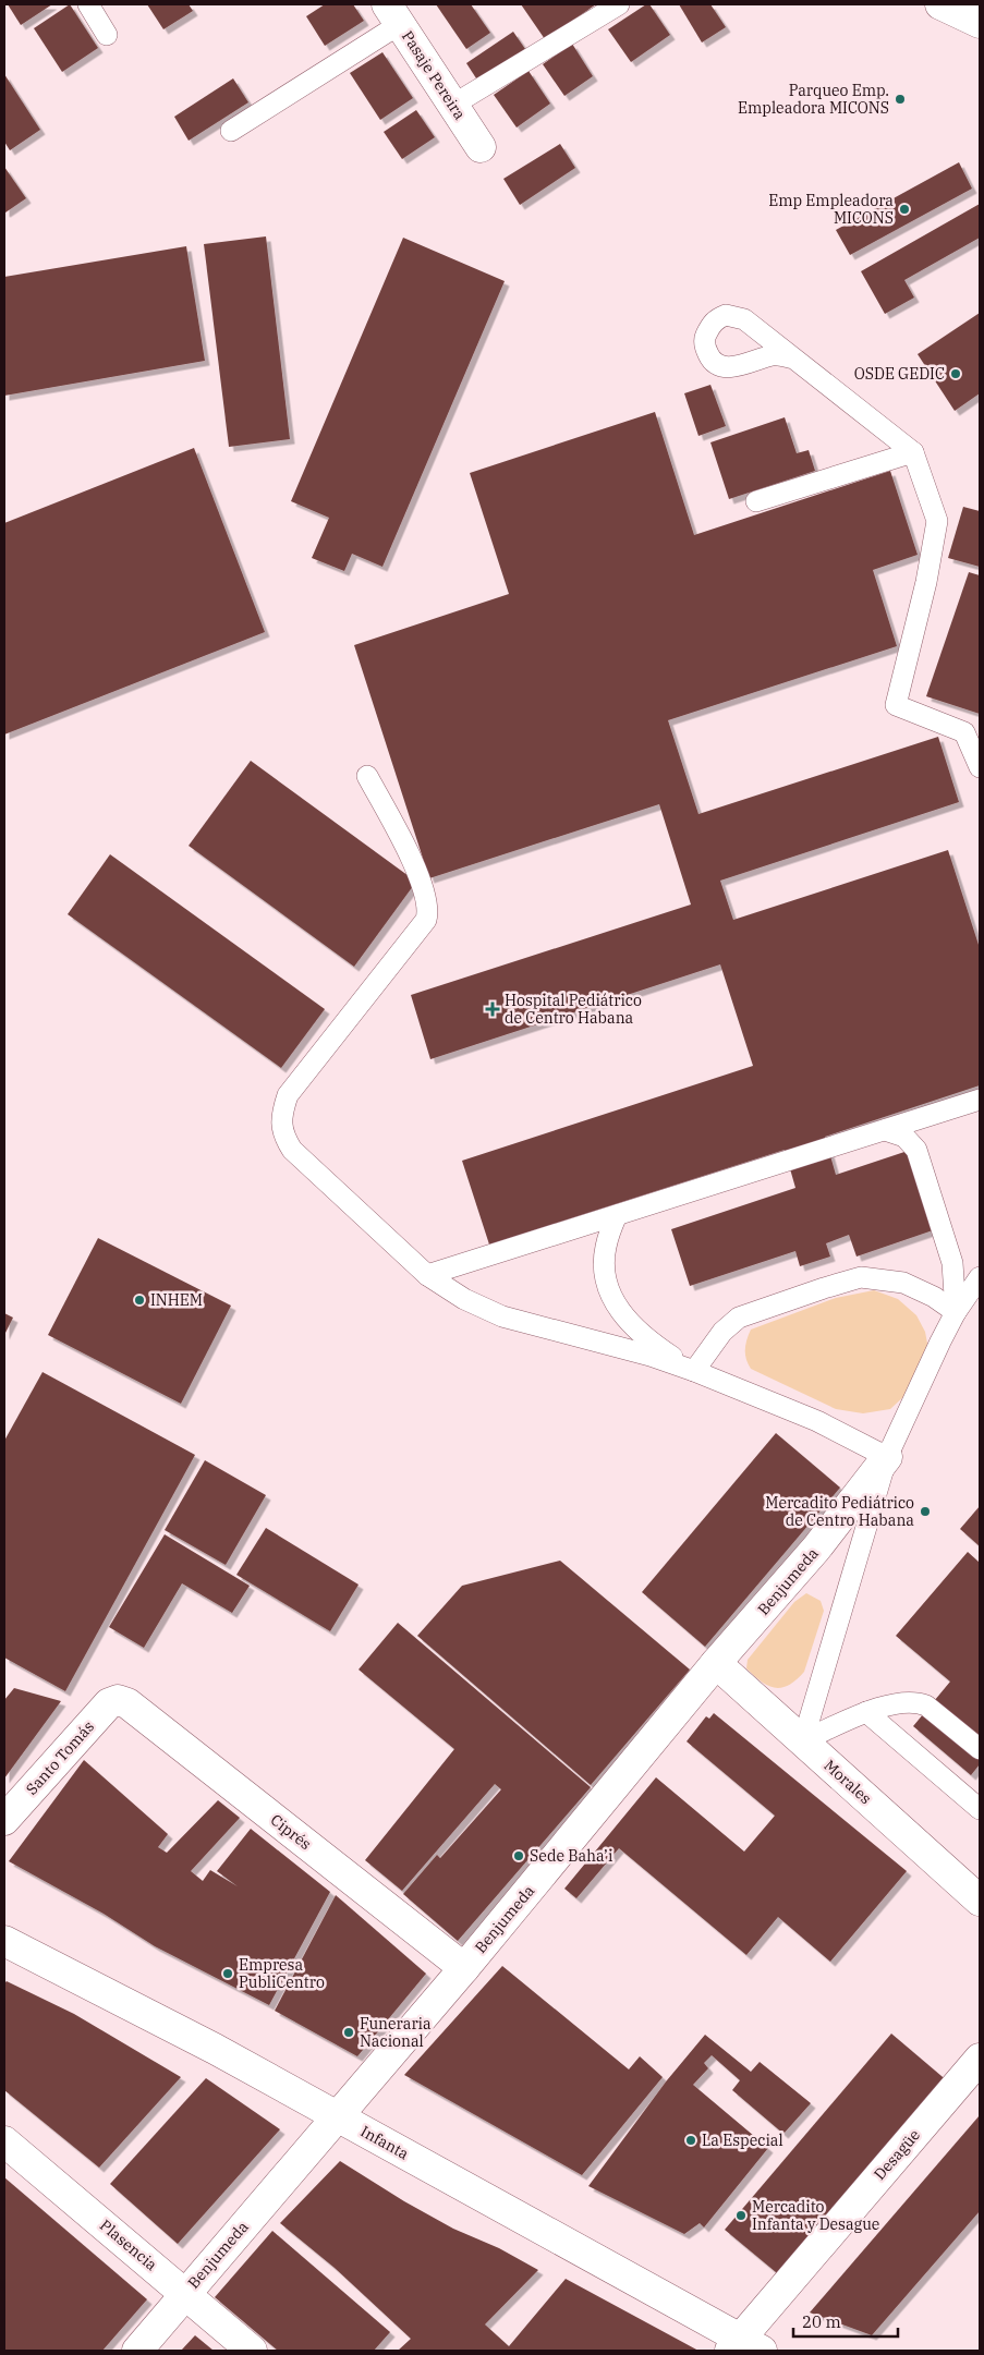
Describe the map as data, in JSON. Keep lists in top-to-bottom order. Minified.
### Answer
{"streets":{"street":["Pasaje Pereira","Benjumeda","Santo Tomás","Morales","Ciprés","Infanta","Desagüe","Plasencia"]},"crossings":[["Benjumeda","Morales"],["Benjumeda","Ciprés"],["Benjumeda","Infanta"],["Benjumeda","Plasencia"],["Santo Tomás","Ciprés"],["Infanta","Desagüe"]],"places":{"other":["Parqueo Emp. Empleadora MICONS","Emp Empleadora MICONS","OSDE GEDIC","INHEM","Mercadito Pediátrico de Centro Habana","Sede Baha’i","Empresa PubliCentro","Funeraria Nacional","La Especial","Mercadito Infanta y Desague"],"health":["Hospital Pediátrico de Centro Habana"]},"scale_bar":"20 m"}
